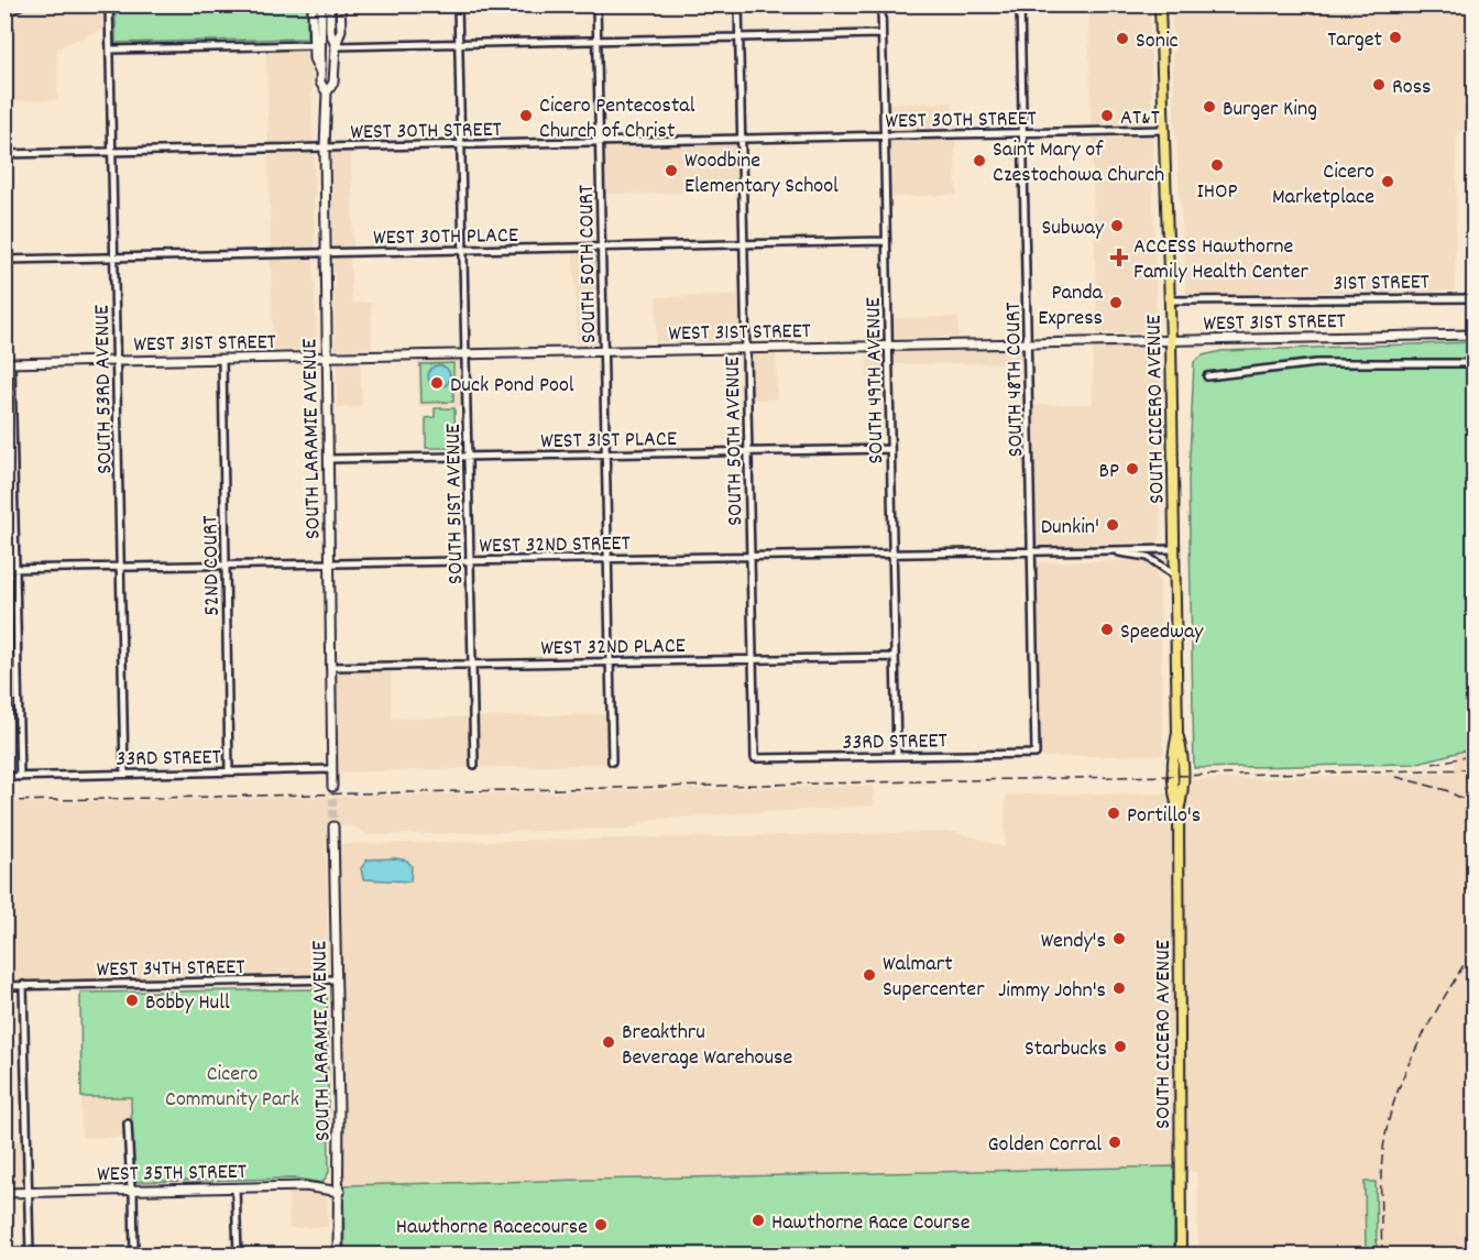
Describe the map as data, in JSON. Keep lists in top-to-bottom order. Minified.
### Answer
{"streets":{"main road":["WEST 31ST STREET","SOUTH CICERO AVENUE","SOUTH LARAMIE AVENUE","WEST 35TH STREET"],"street":["WEST 30TH STREET","WEST 30TH PLACE","SOUTH 50TH COURT","31ST STREET","SOUTH 48TH COURT","SOUTH 49TH AVENUE","SOUTH 53RD AVENUE","WEST 31ST PLACE","SOUTH 50TH AVENUE","SOUTH 51ST AVENUE","WEST 32ND STREET","52ND COURT","WEST 32ND PLACE","33RD STREET","WEST 34TH STREET"]},"crossings":[["WEST 30TH STREET","SOUTH 50TH COURT"],["WEST 30TH STREET","SOUTH 48TH COURT"],["WEST 30TH STREET","SOUTH 49TH AVENUE"],["WEST 30TH STREET","SOUTH 53RD AVENUE"],["WEST 30TH STREET","SOUTH CICERO AVENUE"],["WEST 30TH STREET","SOUTH LARAMIE AVENUE"],["WEST 30TH STREET","SOUTH 50TH AVENUE"],["WEST 30TH STREET","SOUTH 51ST AVENUE"],["WEST 30TH PLACE","SOUTH 50TH COURT"],["WEST 30TH PLACE","SOUTH 49TH AVENUE"],["WEST 30TH PLACE","SOUTH 53RD AVENUE"],["WEST 30TH PLACE","SOUTH LARAMIE AVENUE"],["WEST 30TH PLACE","SOUTH 50TH AVENUE"],["WEST 30TH PLACE","SOUTH 51ST AVENUE"],["SOUTH 50TH COURT","WEST 31ST STREET"],["SOUTH 50TH COURT","WEST 31ST PLACE"],["SOUTH 50TH COURT","WEST 32ND STREET"],["SOUTH 50TH COURT","WEST 32ND PLACE"],["31ST STREET","SOUTH CICERO AVENUE"],["WEST 31ST STREET","SOUTH 48TH COURT"],["WEST 31ST STREET","SOUTH 49TH AVENUE"],["WEST 31ST STREET","SOUTH 53RD AVENUE"],["WEST 31ST STREET","SOUTH CICERO AVENUE"],["WEST 31ST STREET","SOUTH LARAMIE AVENUE"],["WEST 31ST STREET","SOUTH 50TH AVENUE"],["WEST 31ST STREET","SOUTH 51ST AVENUE"],["WEST 31ST STREET","52ND COURT"],["SOUTH 48TH COURT","WEST 32ND STREET"],["SOUTH 48TH COURT","33RD STREET"],["SOUTH 49TH AVENUE","WEST 31ST PLACE"],["SOUTH 49TH AVENUE","WEST 32ND STREET"],["SOUTH 49TH AVENUE","WEST 32ND PLACE"],["SOUTH 49TH AVENUE","33RD STREET"],["SOUTH 53RD AVENUE","WEST 32ND STREET"],["SOUTH 53RD AVENUE","33RD STREET"],["SOUTH CICERO AVENUE","WEST 32ND STREET"],["WEST 31ST PLACE","SOUTH LARAMIE AVENUE"],["WEST 31ST PLACE","SOUTH 50TH AVENUE"],["WEST 31ST PLACE","SOUTH 51ST AVENUE"],["SOUTH LARAMIE AVENUE","WEST 32ND STREET"],["SOUTH LARAMIE AVENUE","WEST 32ND PLACE"],["SOUTH LARAMIE AVENUE","33RD STREET"],["SOUTH LARAMIE AVENUE","WEST 34TH STREET"],["SOUTH LARAMIE AVENUE","WEST 35TH STREET"],["SOUTH 50TH AVENUE","WEST 32ND STREET"],["SOUTH 50TH AVENUE","WEST 32ND PLACE"],["SOUTH 50TH AVENUE","33RD STREET"],["SOUTH 51ST AVENUE","WEST 32ND STREET"],["SOUTH 51ST AVENUE","WEST 32ND PLACE"],["WEST 32ND STREET","52ND COURT"],["52ND COURT","33RD STREET"]],"parks":["Cicero Community Park"],"places":{"other":["Target","Sonic","Ross","Burger King","Cicero Pentecostal Church of Christ","AT&T","Saint Mary of Czestochowa Church","IHOP","Woodbine Elementary School","Cicero Marketplace","Subway","Panda Express","Duck Pond Pool","BP","Dunkin'","Speedway","Portillo's","Wendy's","Walmart Supercenter","Jimmy John's","Bobby Hull","Breakthru Beverage Warehouse","Starbucks","Golden Corral","Hawthorne Race Course","Hawthorne Racecourse"],"health":["ACCESS Hawthorne Family Health Center"]}}
